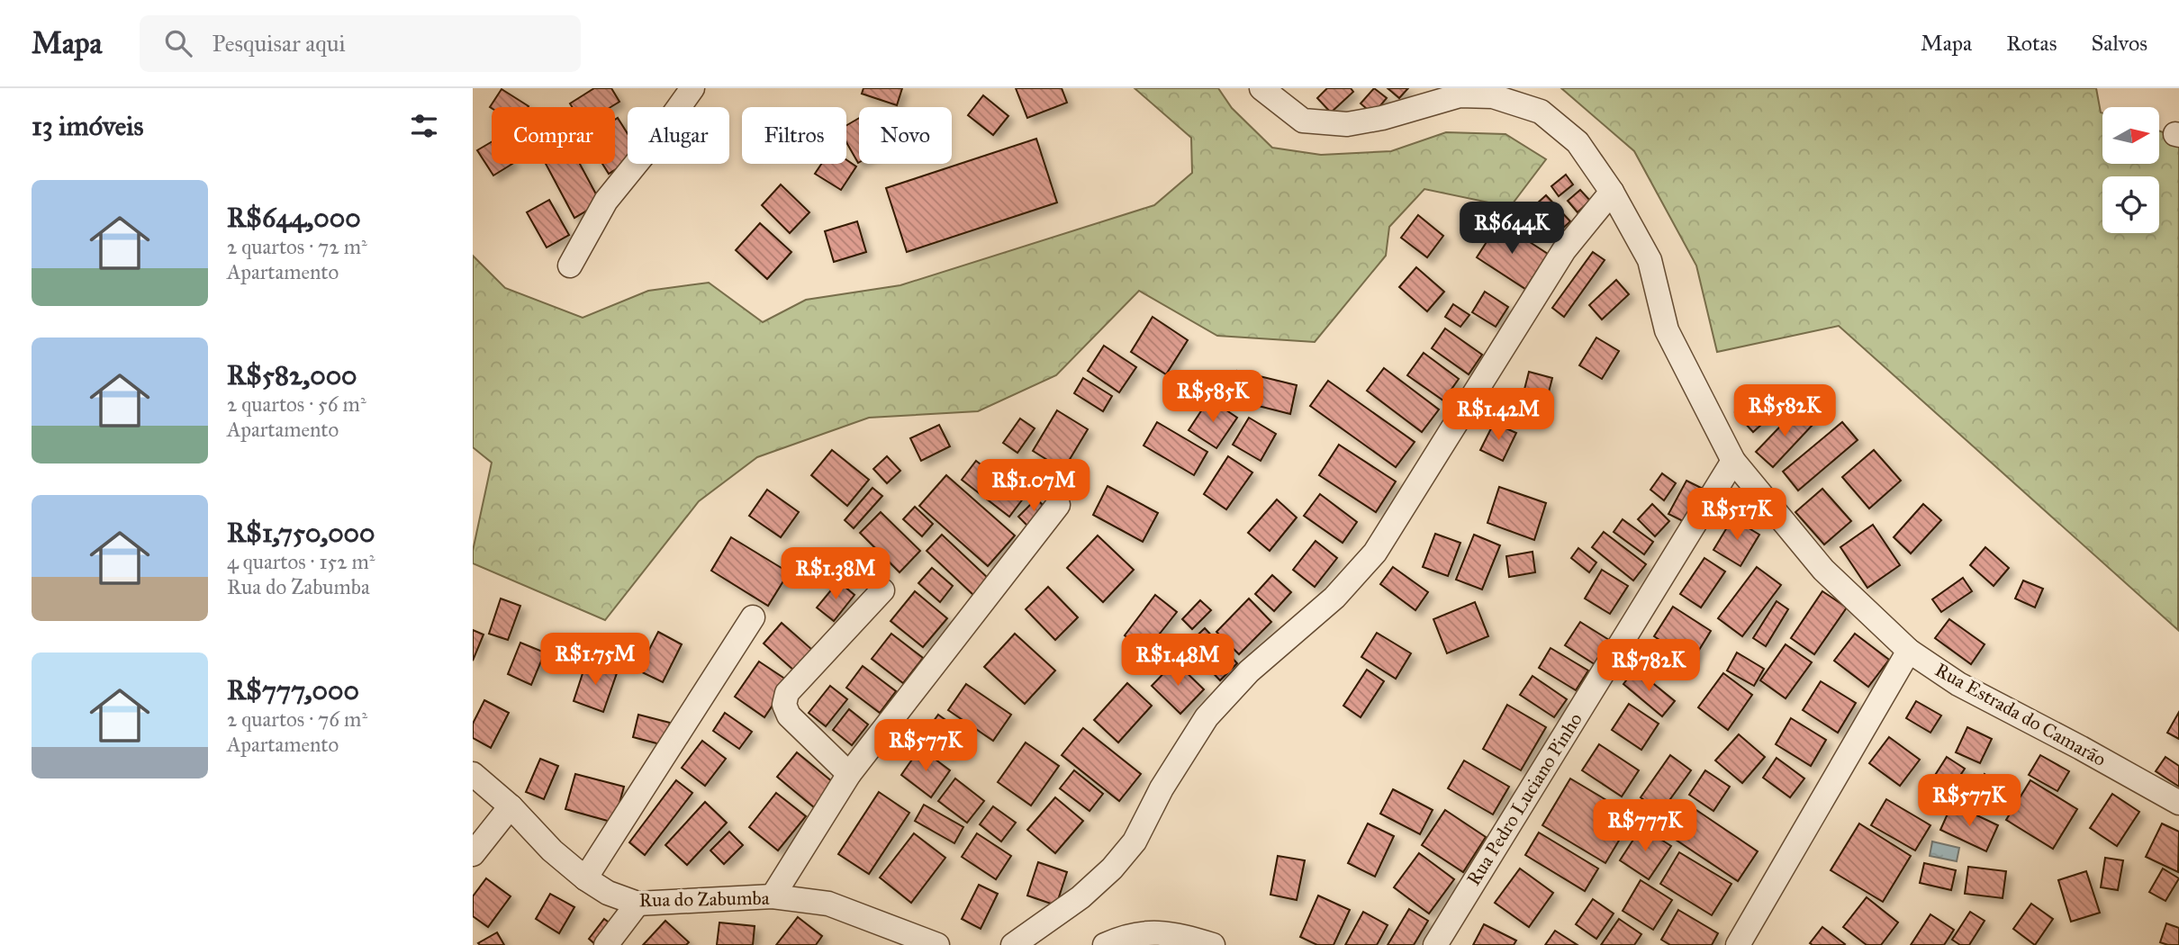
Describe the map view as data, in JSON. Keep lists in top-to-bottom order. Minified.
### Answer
{"streets":{"street":["Rua Estrada do Camarão","Rua Pedro Luciano Pinho","Rua do Zabumba"]},"crossings":[["Rua Estrada do Camarão","Rua Pedro Luciano Pinho"]],"north":"right","page":{"header":"Mapa","search":"Pesquisar aqui","nav":["Mapa","Rotas","Salvos"],"heading":"13 imóveis","chip":["Comprar","Alugar","Filtros","Novo"],"list":[{"name":"R$644,000","note":"2 quartos · 72 m² · Apartamento"},{"name":"R$582,000","note":"2 quartos · 56 m² · Apartamento"},{"name":"R$1,750,000","note":"4 quartos · 152 m² · Rua do Zabumba"},{"name":"R$777,000","note":"2 quartos · 76 m² · Apartamento"}],"price":["R$644K","R$585K","R$582K","R$1.42M","R$1.07M","R$517K","R$1.38M","R$1.75M","R$1.48M","R$782K","R$577K","R$577K","R$777K"]}}
